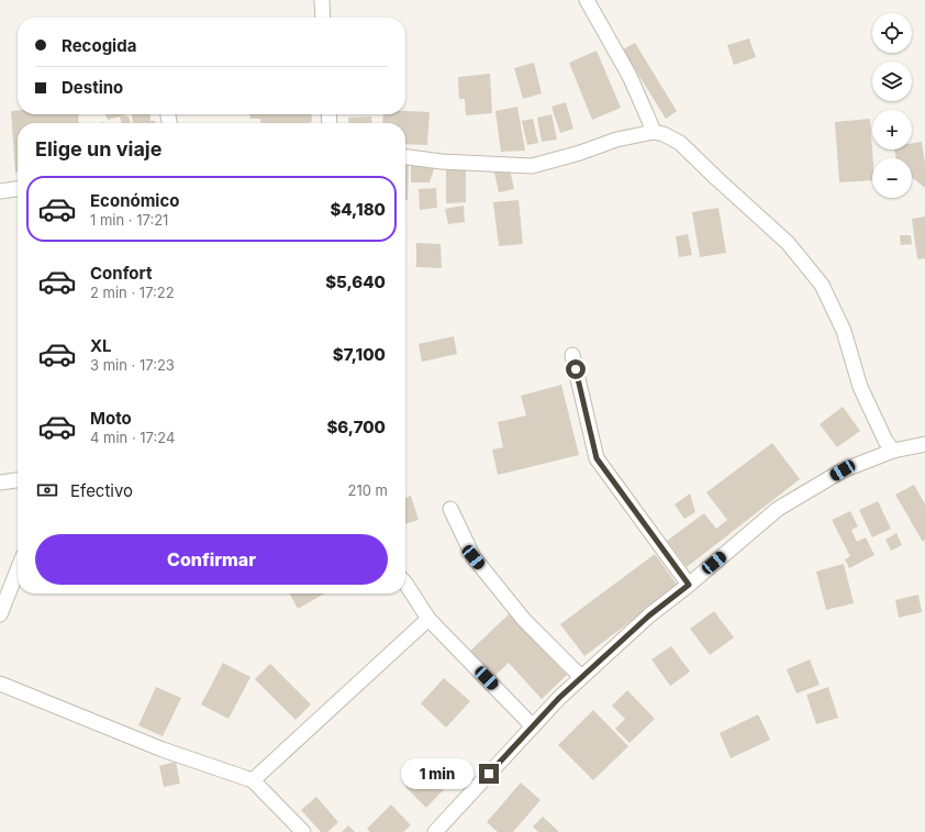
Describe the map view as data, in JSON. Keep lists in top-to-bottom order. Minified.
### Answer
{"page":{"map_buttons":["+","−"],"banner":["Recogida","Destino"],"heading":"Elige un viaje","list":[{"name":"Económico","note":"1 min · 17:21","value":"$4,180"},{"name":"Confort","note":"2 min · 17:22","value":"$5,640"},{"name":"XL","note":"3 min · 17:23","value":"$7,100"},{"name":"Moto","note":"4 min · 17:24","value":"$6,700"}],"pay":["Efectivo","210 m"],"buttons":"Confirmar","bubble":"1 min"}}
